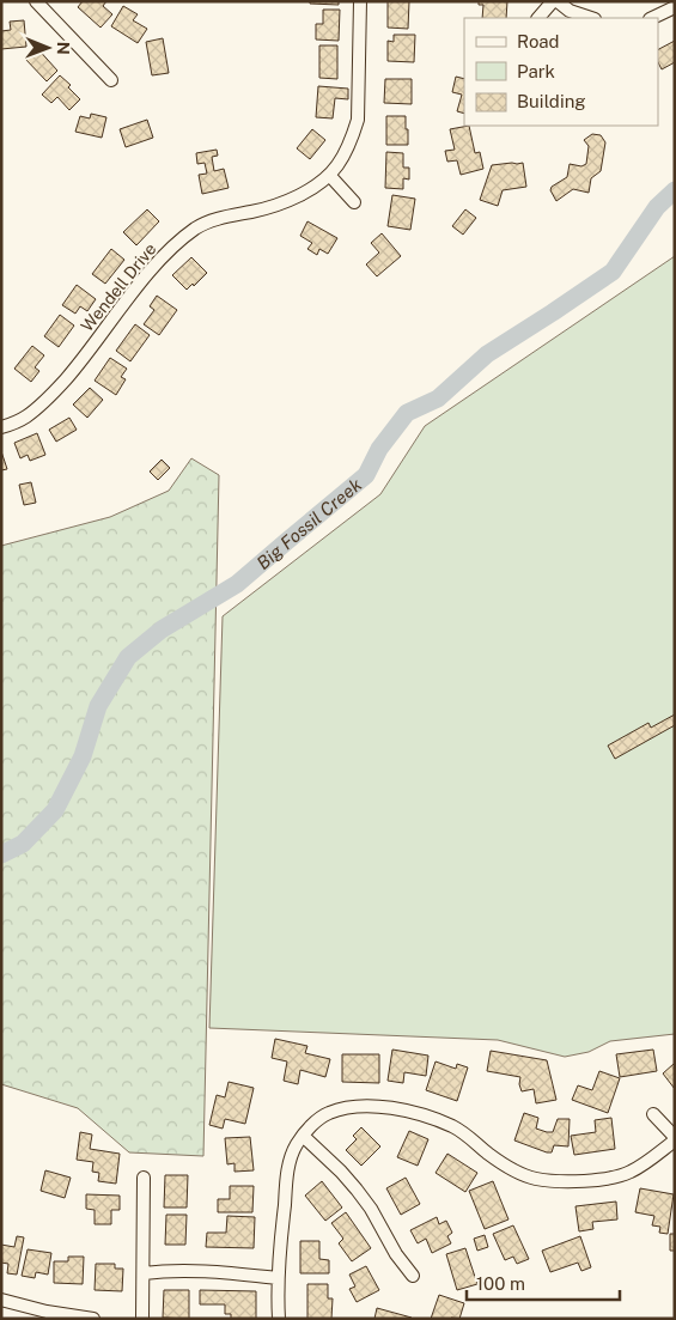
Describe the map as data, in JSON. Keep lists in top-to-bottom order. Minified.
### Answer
{"streets":{"street":["Wendell Drive"]},"water":["Big Fossil Creek"],"legend":["Road","Park","Building"],"scale_bar":"100 m","north":"right"}
